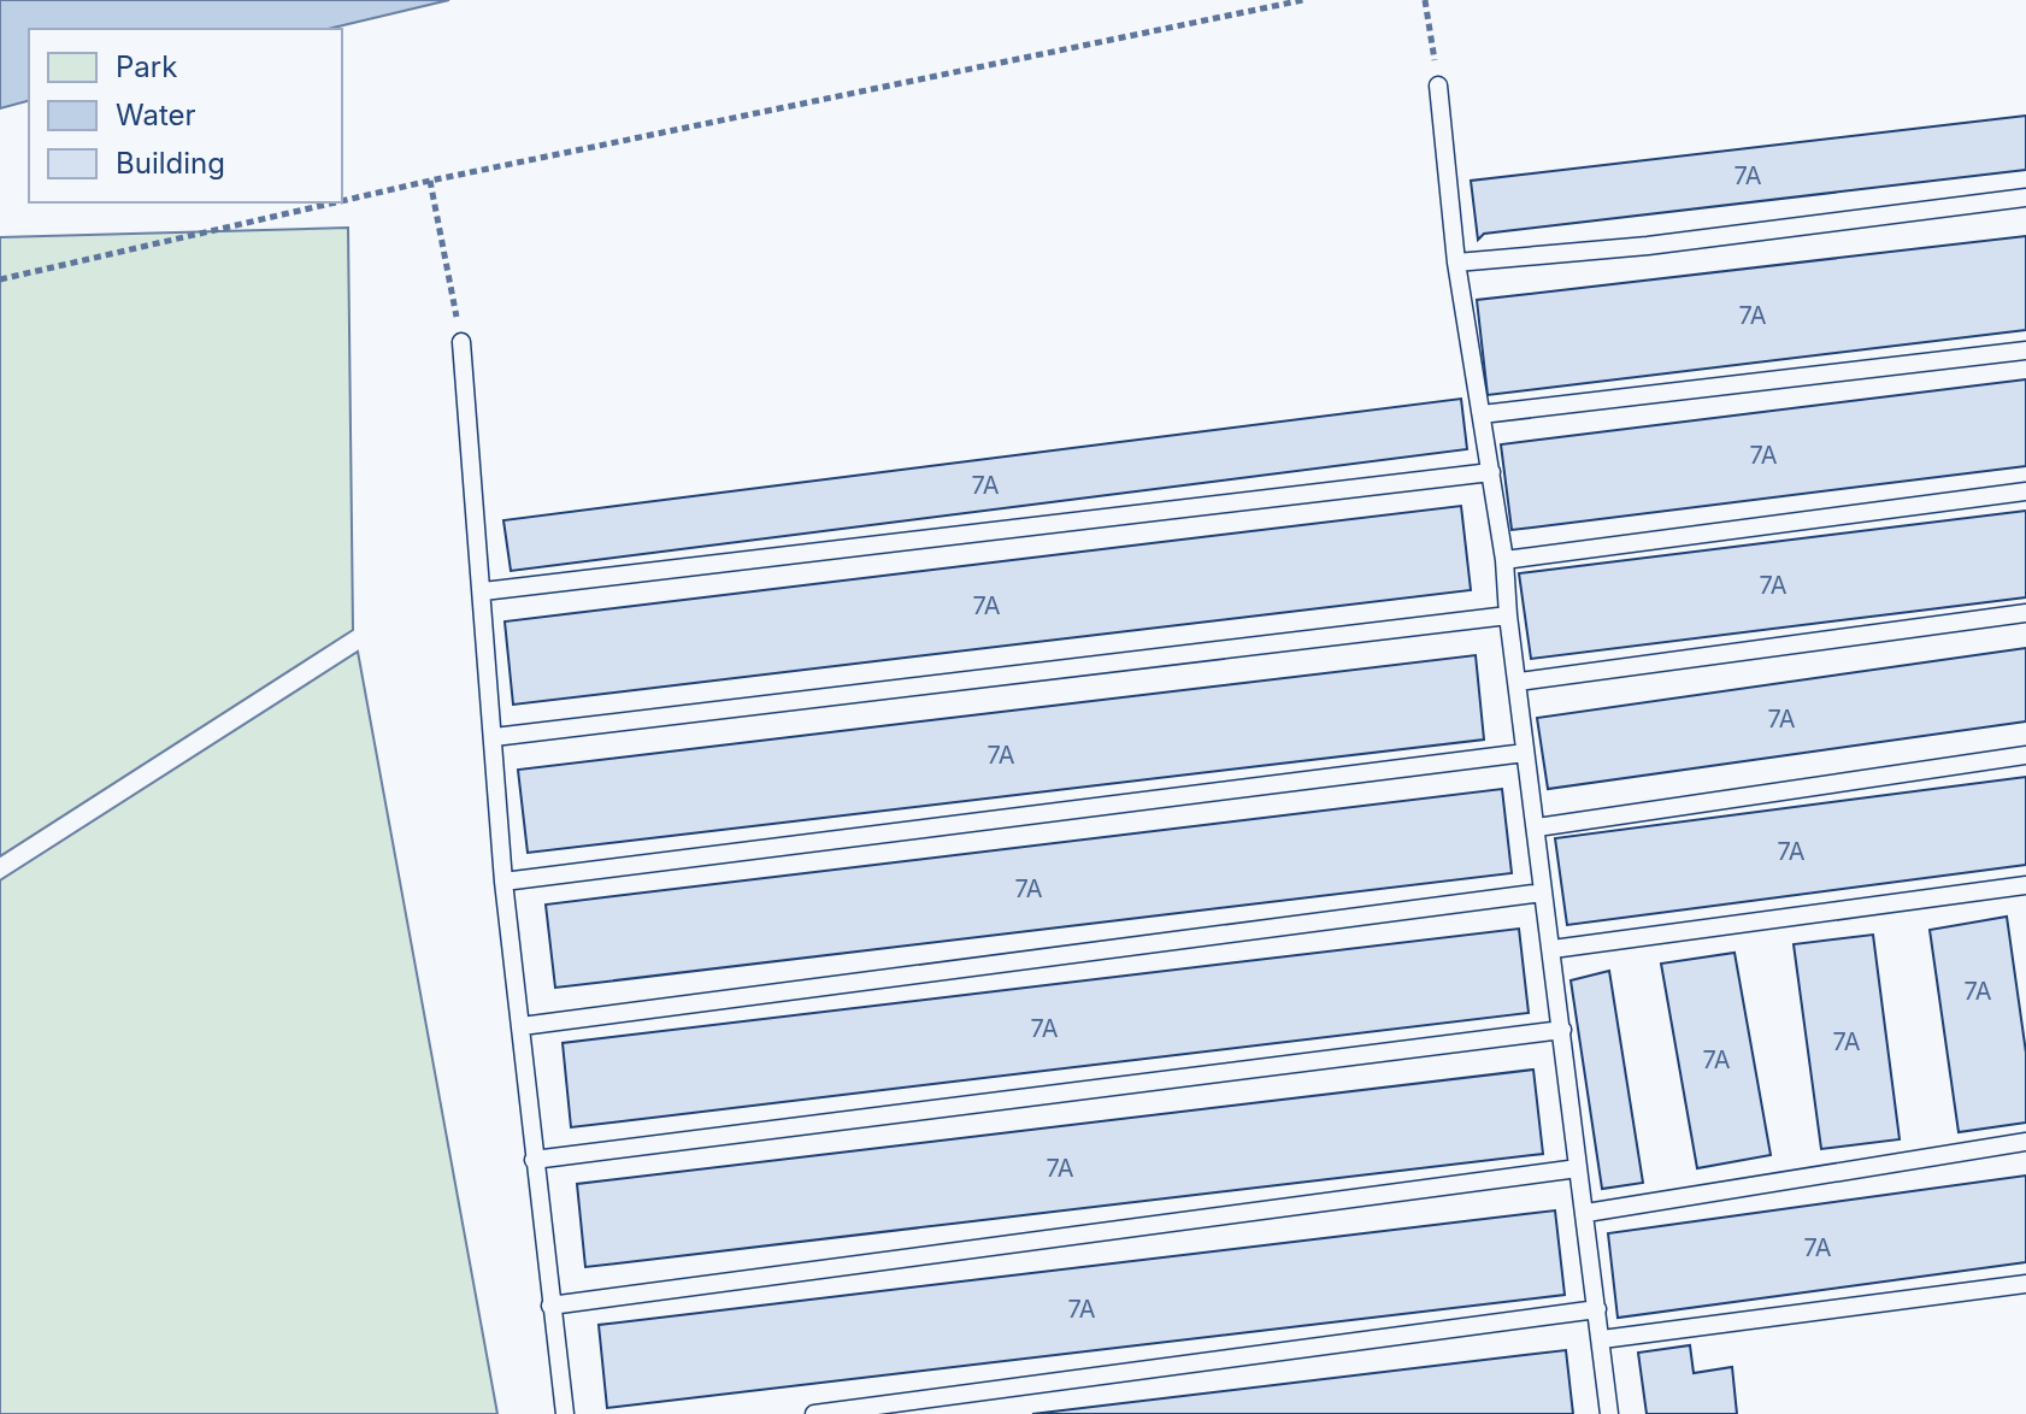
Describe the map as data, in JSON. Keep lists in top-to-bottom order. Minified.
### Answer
{"house_numbers":["7А","7А","7А","7А","7А","7А","7А","7А","7А","7А","7А","7А","7А","7А","7А","7А","7А"],"legend":["Park","Water","Building"]}
